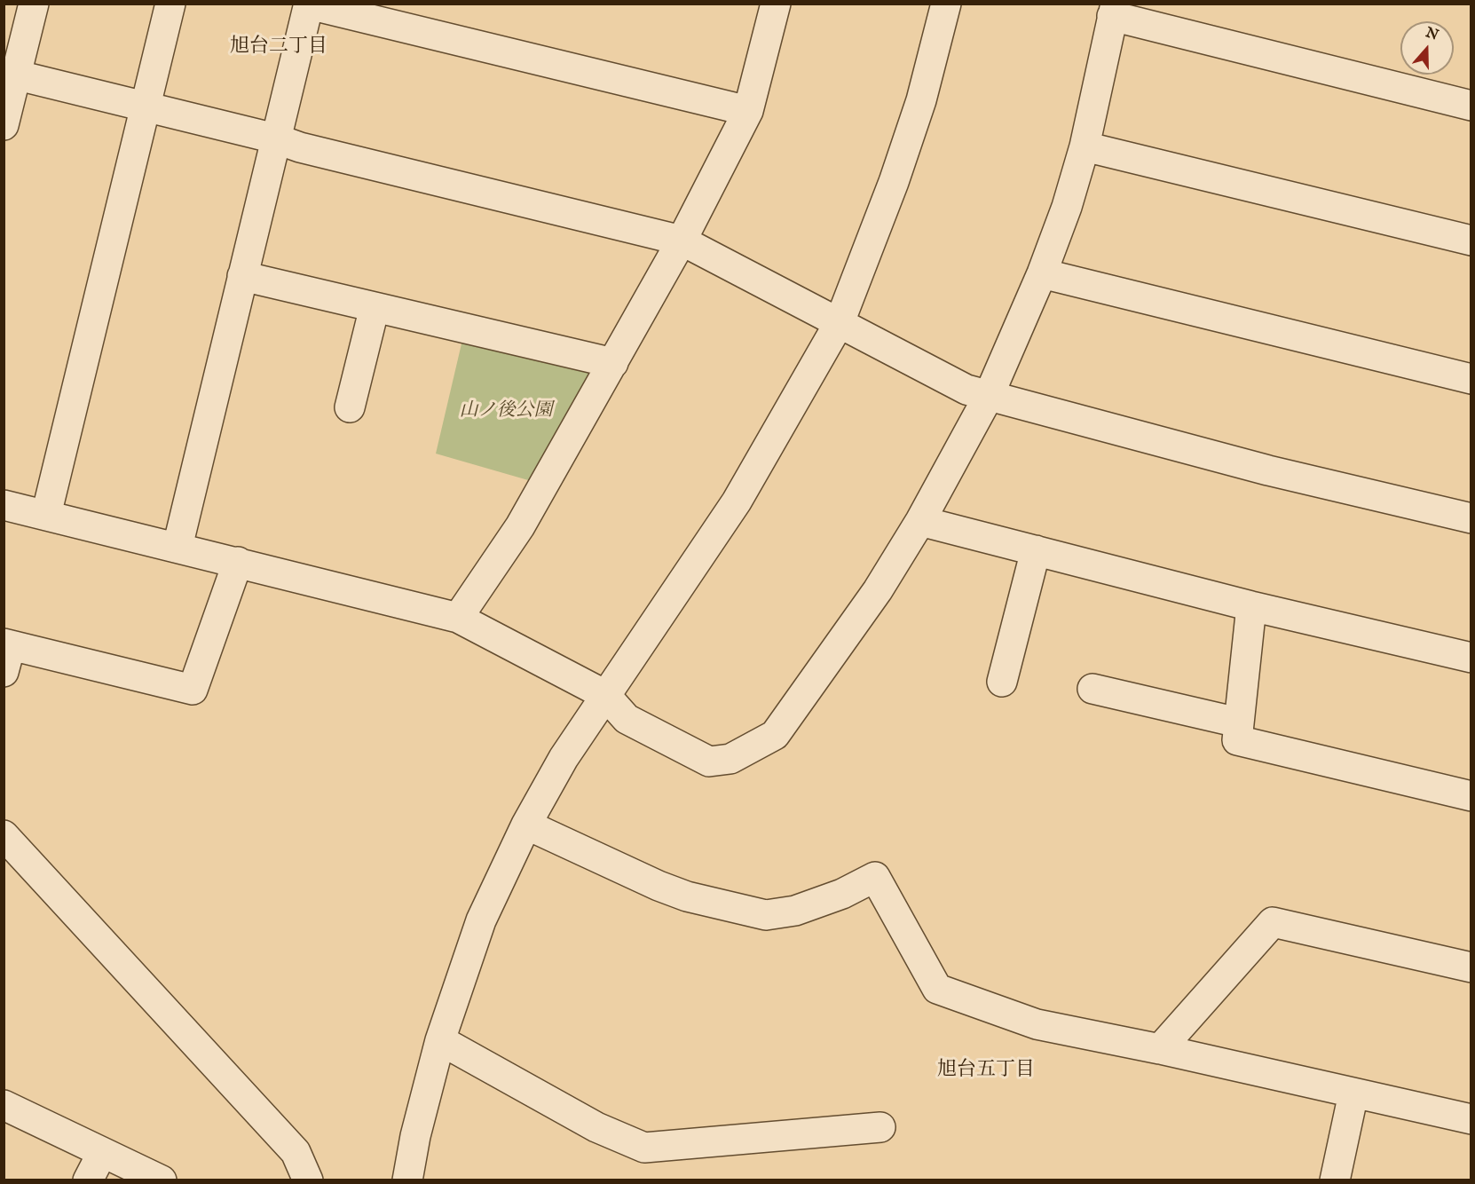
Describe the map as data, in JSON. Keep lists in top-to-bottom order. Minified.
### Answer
{"districts":["旭台二丁目","旭台五丁目"],"parks":["山ノ後公園"],"north":"top"}
